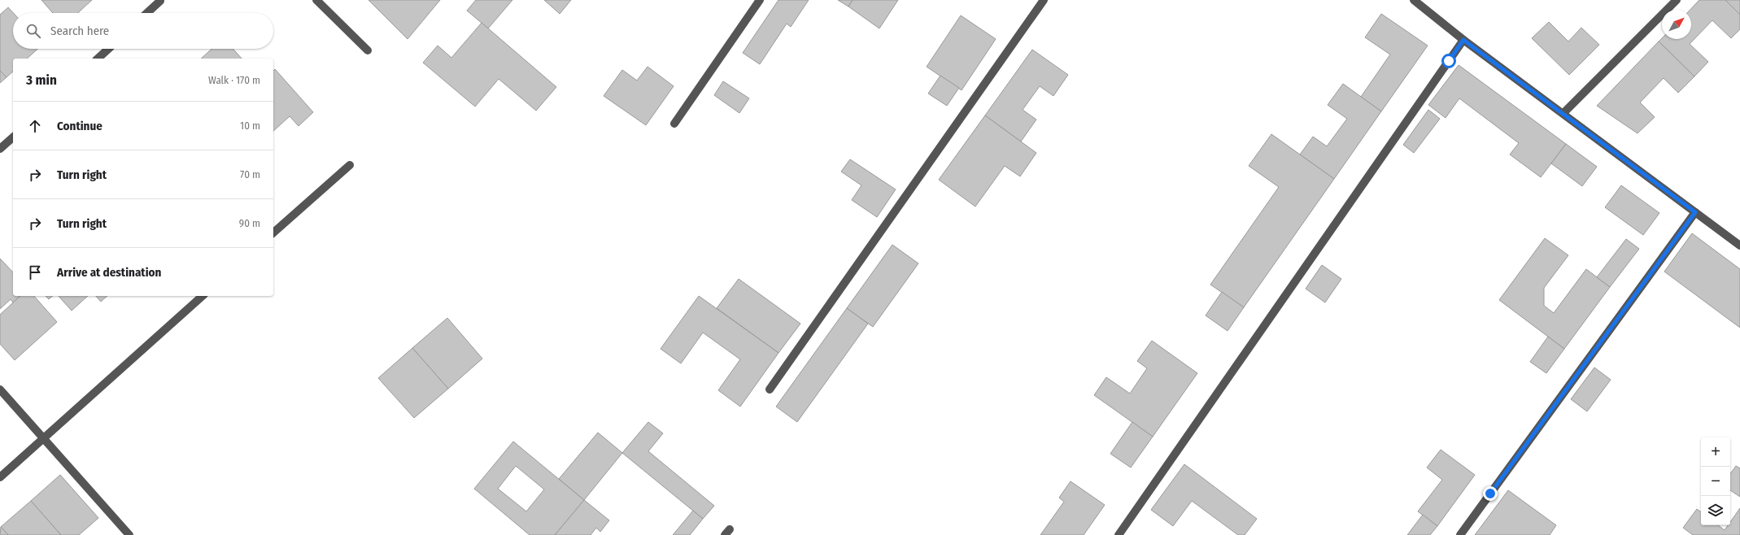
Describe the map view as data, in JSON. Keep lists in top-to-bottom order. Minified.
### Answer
{"north":"top right","page":{"search":"Search here","heading":["3 min","Walk · 170 m"],"list":[["Continue","10 m"],["Turn right","70 m"],["Turn right","90 m"],"Arrive at destination"],"map_buttons":["+","−"]}}
